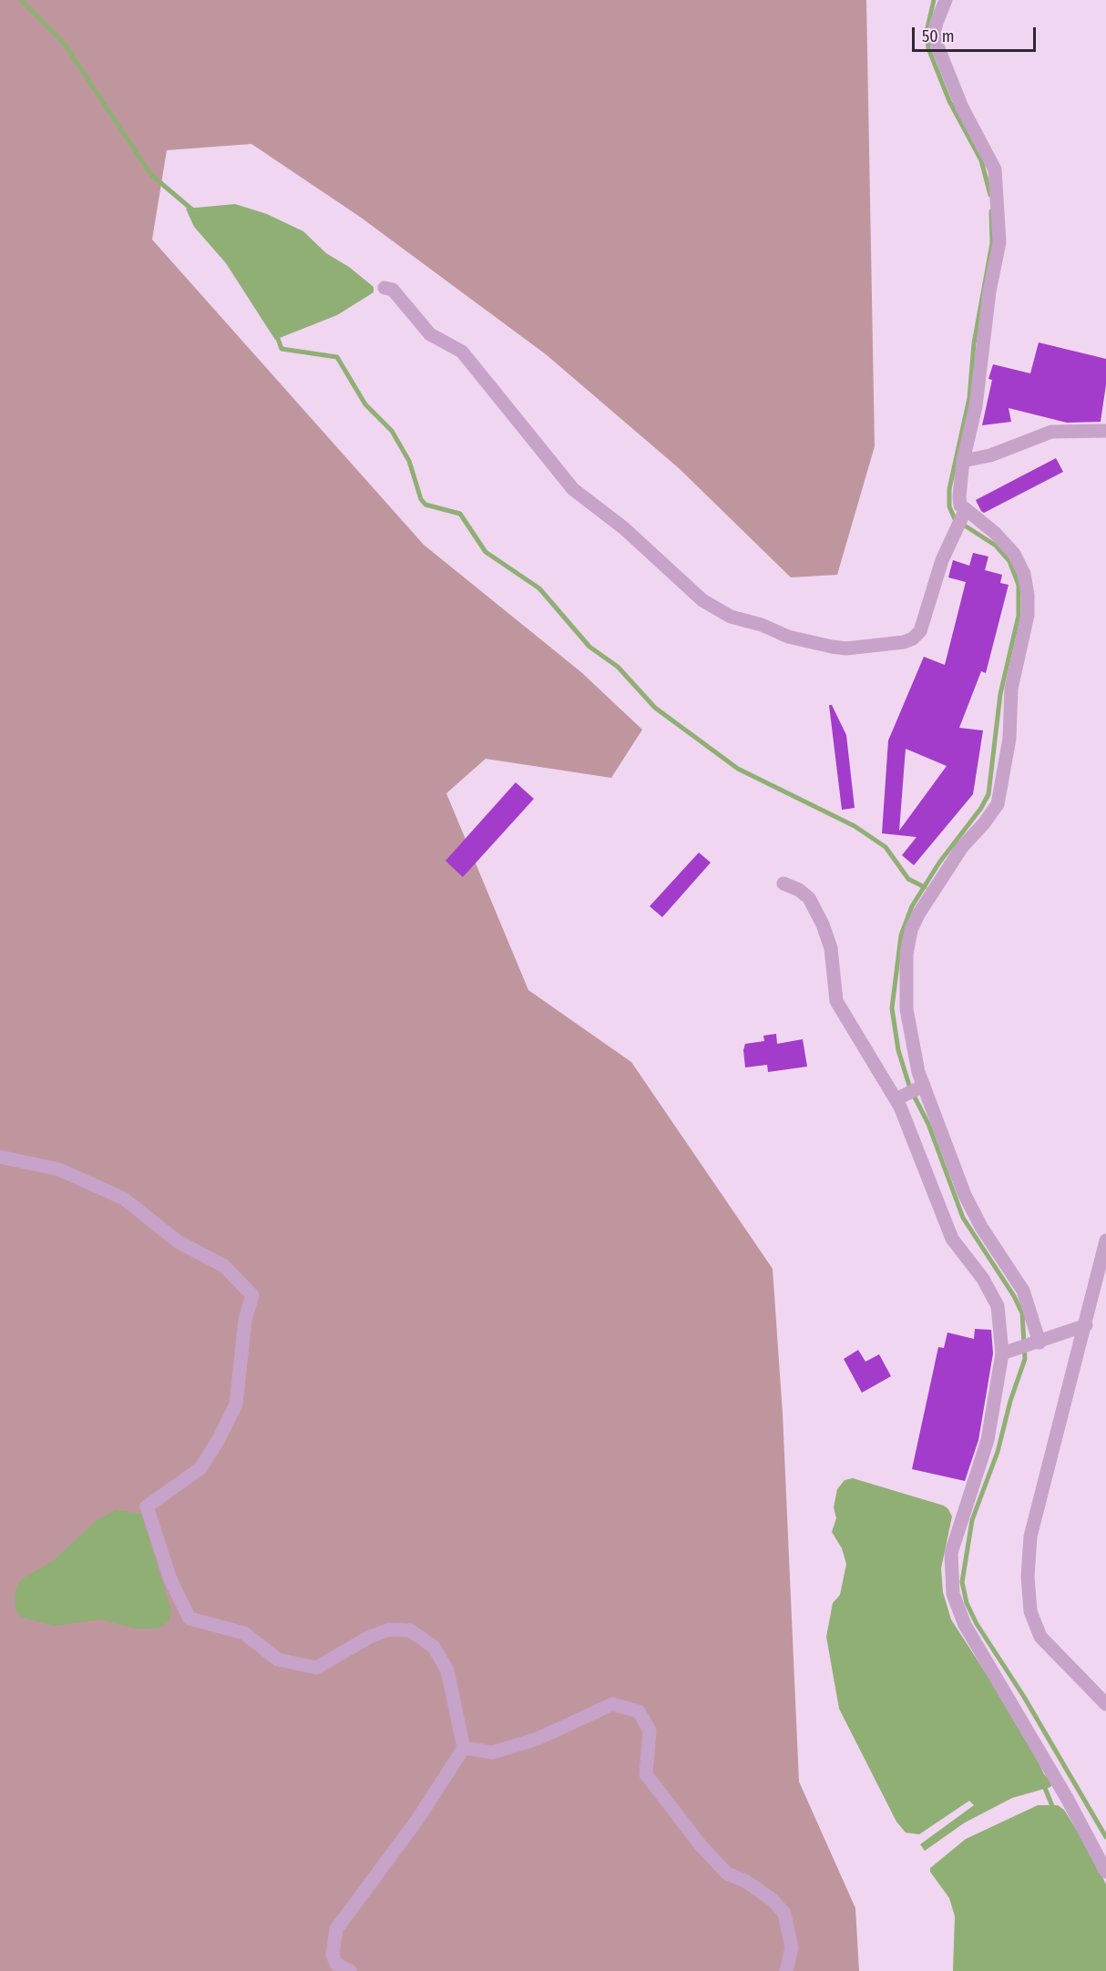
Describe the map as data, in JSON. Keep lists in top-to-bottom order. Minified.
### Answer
{"scale_bar":"50 m"}
